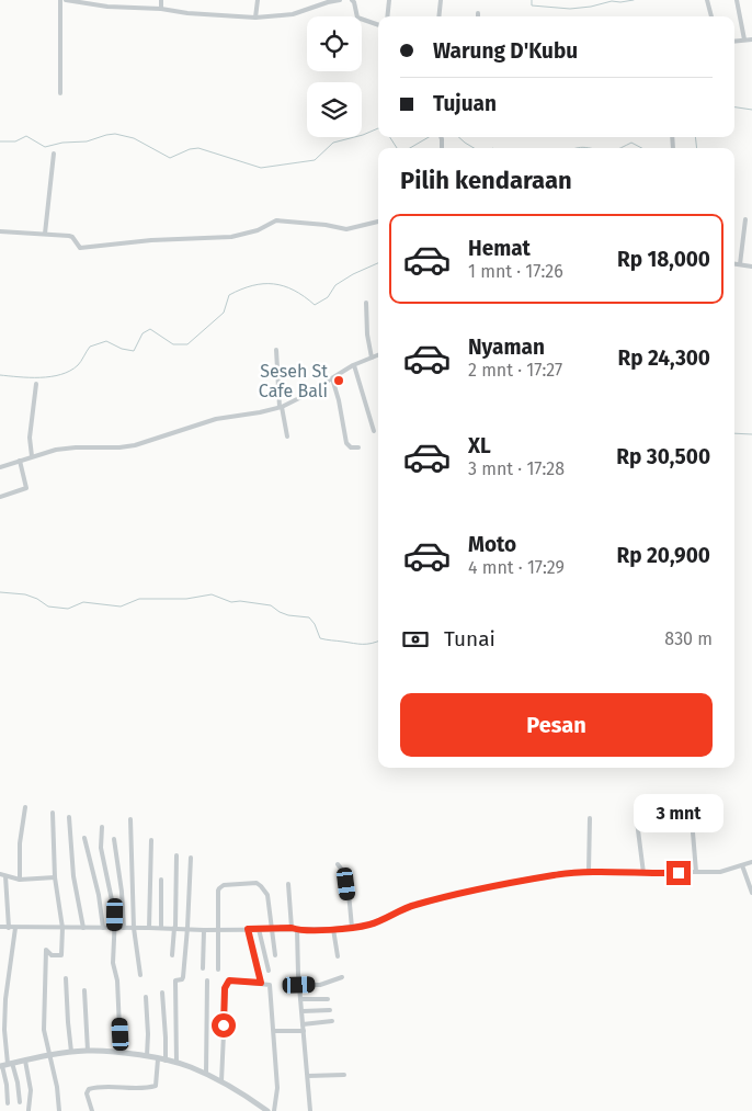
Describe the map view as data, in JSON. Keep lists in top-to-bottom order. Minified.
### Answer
{"places":["Seseh St Cafe Bali"],"page":{"banner":["Warung D'Kubu","Tujuan"],"heading":"Pilih kendaraan","list":[{"name":"Hemat","note":"1 mnt · 17:26","value":"Rp 18,000"},{"name":"Nyaman","note":"2 mnt · 17:27","value":"Rp 24,300"},{"name":"XL","note":"3 mnt · 17:28","value":"Rp 30,500"},{"name":"Moto","note":"4 mnt · 17:29","value":"Rp 20,900"}],"pay":["Tunai","830 m"],"buttons":"Pesan","bubble":"3 mnt"}}
